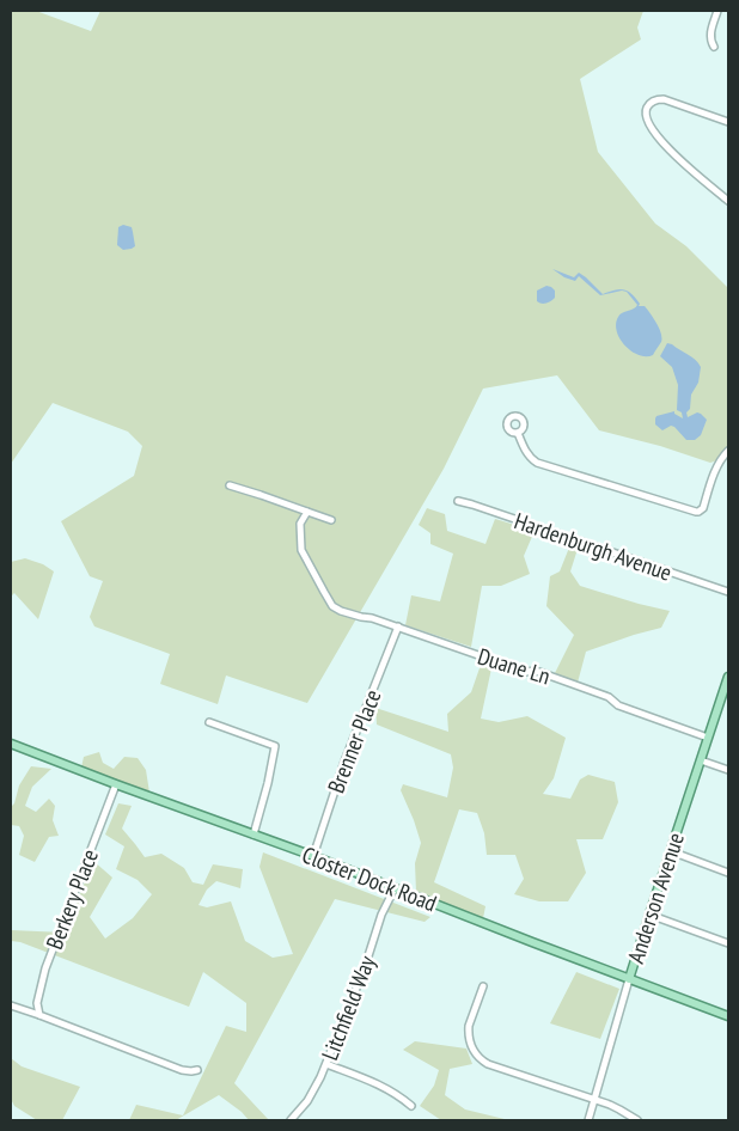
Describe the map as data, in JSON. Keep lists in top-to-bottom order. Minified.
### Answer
{"streets":{"main road":["Closter Dock Road","Anderson Avenue"],"street":["Hardenburgh Avenue","Duane Ln","Brenner Place","Berkery Place","Litchfield Way"]},"crossings":[["Duane Ln","Brenner Place"],["Duane Ln","Anderson Avenue"],["Brenner Place","Closter Dock Road"],["Closter Dock Road","Anderson Avenue"],["Closter Dock Road","Berkery Place"],["Closter Dock Road","Litchfield Way"]]}
